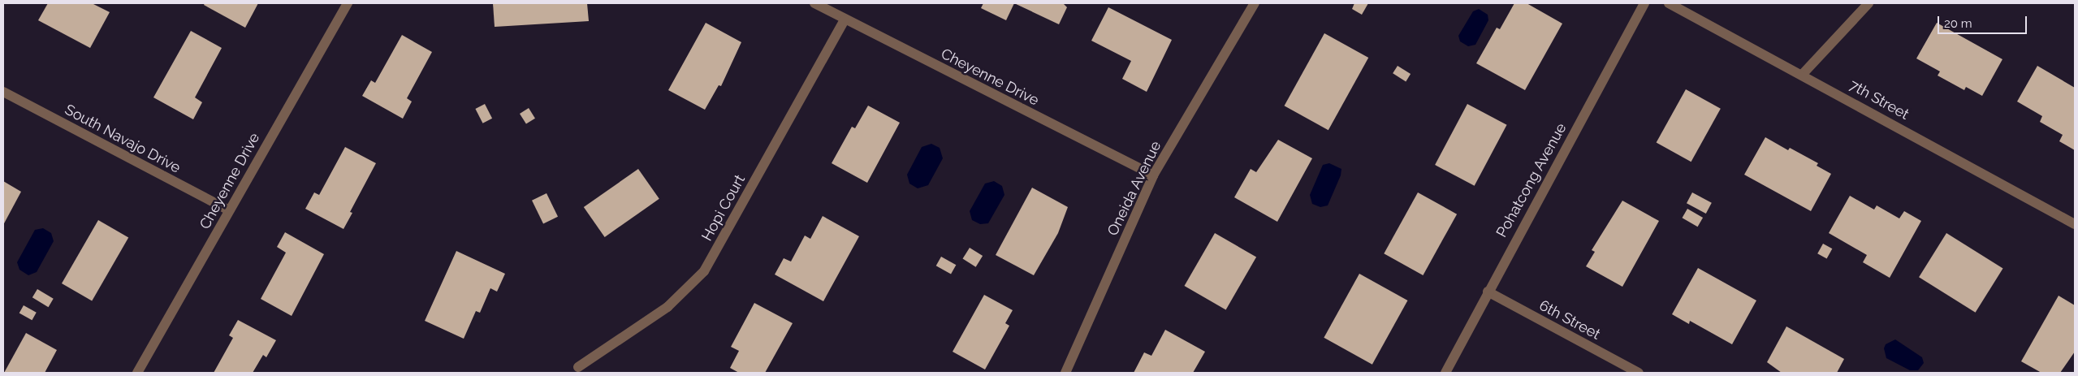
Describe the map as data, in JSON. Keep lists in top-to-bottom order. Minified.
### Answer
{"streets":{"street":["Cheyenne Drive","7th Street","South Navajo Drive","Pohatcong Avenue","Oneida Avenue","Hopi Court","6th Street"]},"crossings":[["Cheyenne Drive","South Navajo Drive"],["Cheyenne Drive","Oneida Avenue"],["Cheyenne Drive","Hopi Court"],["Pohatcong Avenue","6th Street"]],"scale_bar":"20 m"}
